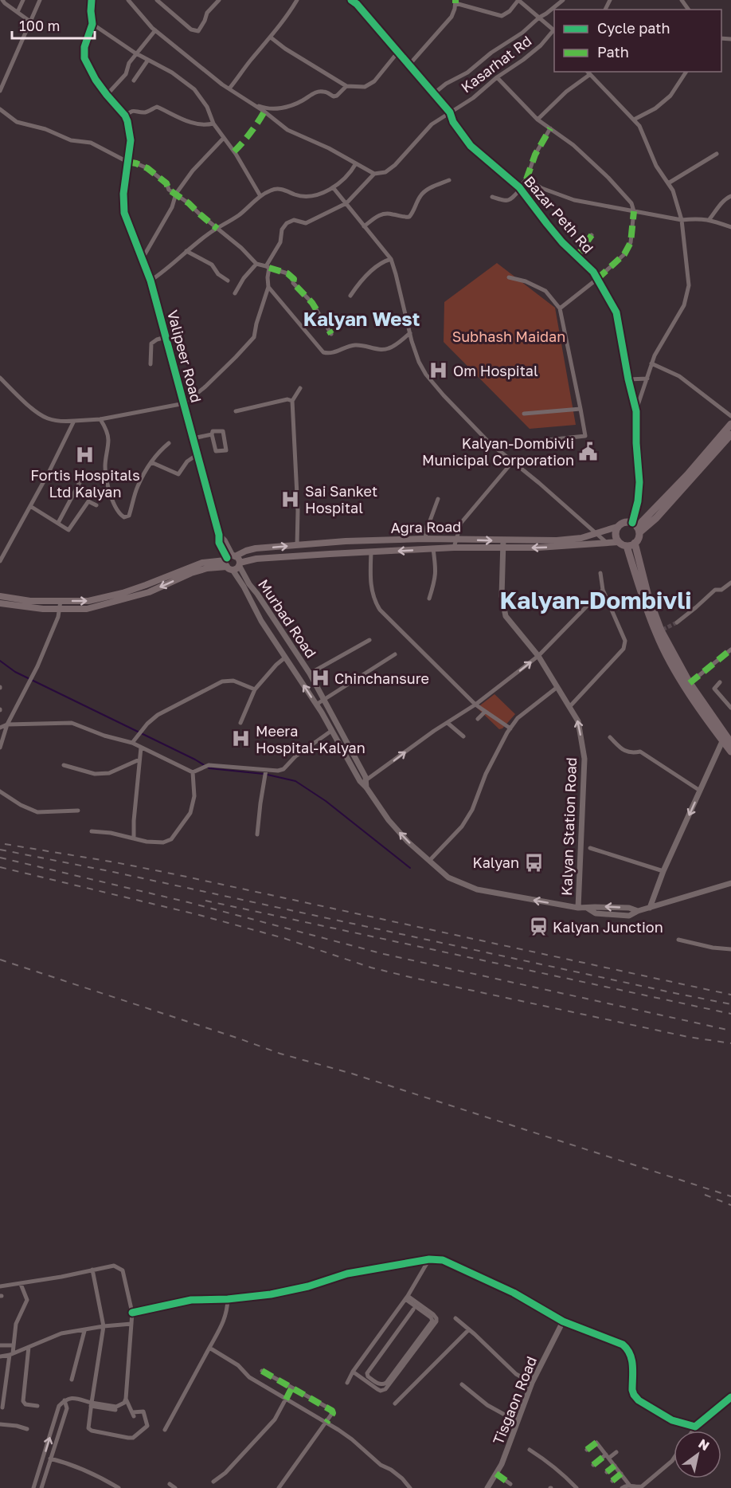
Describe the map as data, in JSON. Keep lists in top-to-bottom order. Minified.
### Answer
{"streets":{"main road":["Agra Road"],"street":["Kasarhat Rd","Bazar Peth Rd","Valipeer Road","Murbad Road","Kalyan Station Road","Tisgaon Road"]},"crossings":[["Kasarhat Rd","Bazar Peth Rd"],["Valipeer Road","Agra Road"],["Valipeer Road","Murbad Road"],["Agra Road","Murbad Road"],["Agra Road","Kalyan Station Road"],["Murbad Road","Kalyan Station Road"]],"one_way":["Murbad Road","Kalyan Station Road"],"districts":["Kalyan West","Kalyan-Dombivli"],"parks":["Subhash Maidan"],"places":{"hospital":["Om Hospital","Fortis Hospitals Ltd Kalyan","Sai Sanket Hospital","Chinchansure","Meera Hospital-Kalyan"],"public building":["Kalyan-Dombivli Municipal Corporation"],"bus stop":["Kalyan"],"station":["Kalyan Junction"]},"legend":["Cycle path","Path"],"scale_bar":"100 m","north":"top right"}
